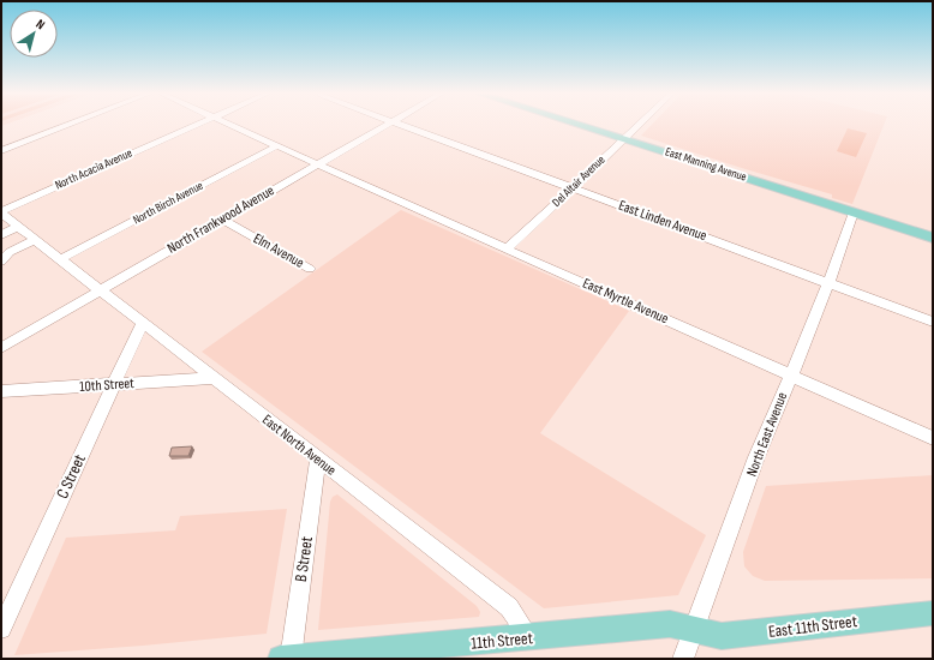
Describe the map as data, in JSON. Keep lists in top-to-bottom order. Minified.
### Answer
{"streets":{"main road":["East Manning Avenue","East 11th Street","11th Street"],"street":["North Acacia Avenue","Del Altair Avenue","North Birch Avenue","North Frankwood Avenue","East Linden Avenue","Elm Avenue","East Myrtle Avenue","10th Street","North East Avenue","East North Avenue","C Street","B Street"]},"crossings":[["East Manning Avenue","Del Altair Avenue"],["East Manning Avenue","North East Avenue"],["North Acacia Avenue","East North Avenue"],["Del Altair Avenue","East Linden Avenue"],["Del Altair Avenue","East Myrtle Avenue"],["North Birch Avenue","East Myrtle Avenue"],["North Birch Avenue","East North Avenue"],["North Frankwood Avenue","Elm Avenue"],["North Frankwood Avenue","East Myrtle Avenue"],["North Frankwood Avenue","East North Avenue"],["East Linden Avenue","North East Avenue"],["East Myrtle Avenue","North East Avenue"],["10th Street","East North Avenue"],["10th Street","C Street"],["North East Avenue","East 11th Street"],["North East Avenue","11th Street"],["East North Avenue","C Street"],["East North Avenue","B Street"],["East North Avenue","11th Street"],["B Street","11th Street"],["East 11th Street","11th Street"]],"north":"top right"}
